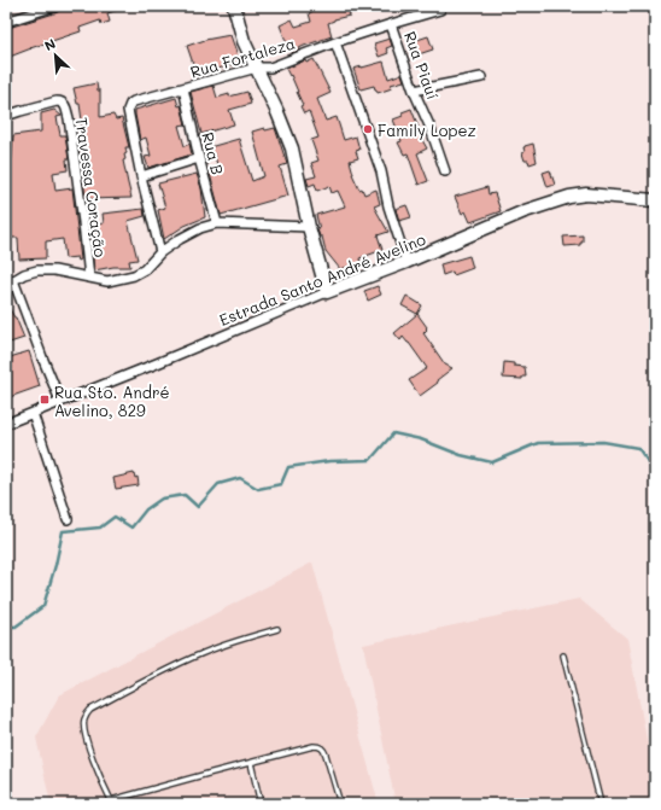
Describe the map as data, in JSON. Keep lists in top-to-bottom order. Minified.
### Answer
{"streets":{"main road":["Estrada Santo André Avelino"],"street":["Rua Fortaleza","Rua Piauí","Rua B","Travessa Coração"]},"crossings":[["Rua Fortaleza","Rua Piauí"],["Rua Fortaleza","Rua B"]],"places":{"other":["Family Lopez"],"transit":["Rua Sto. André Avelino, 829"]},"north":"top left"}
